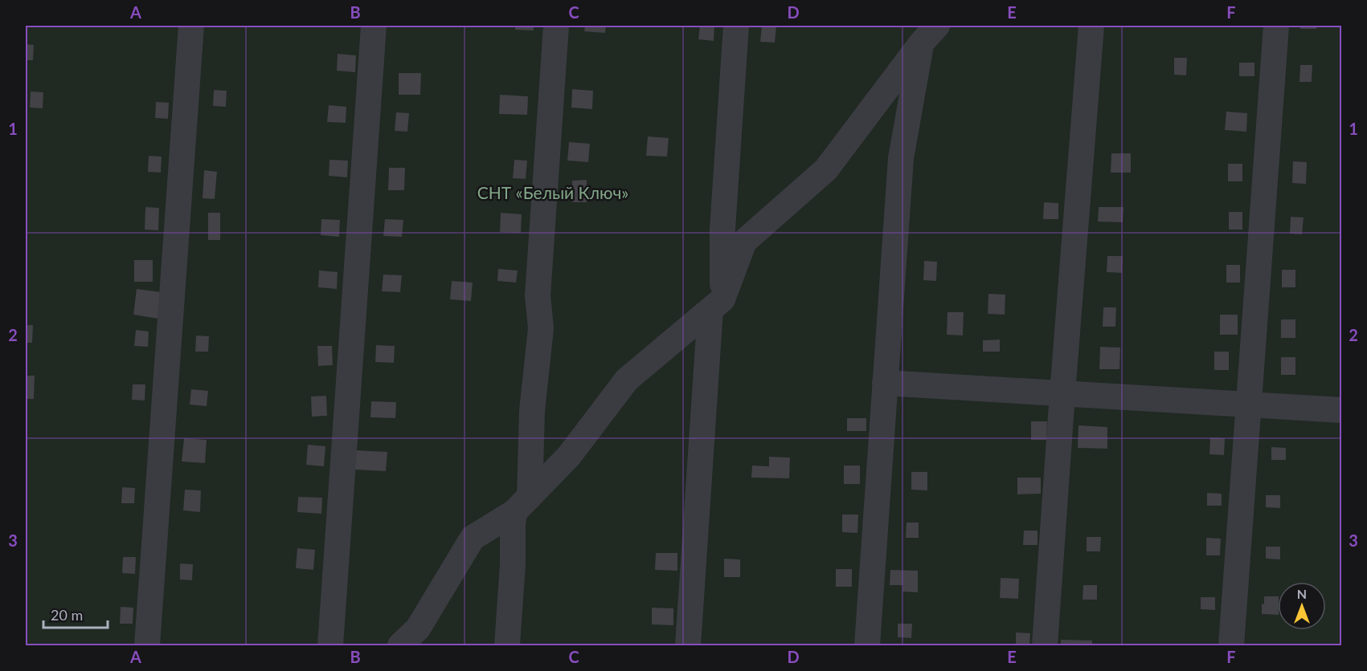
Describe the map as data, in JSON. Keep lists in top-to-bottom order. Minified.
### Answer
{"parks":["СНТ «Белый Ключ»"],"scale_bar":"20 m","north":"top","grid":{"columns":["A","B","C","D","E","F"],"rows":["1","2","3"]}}
